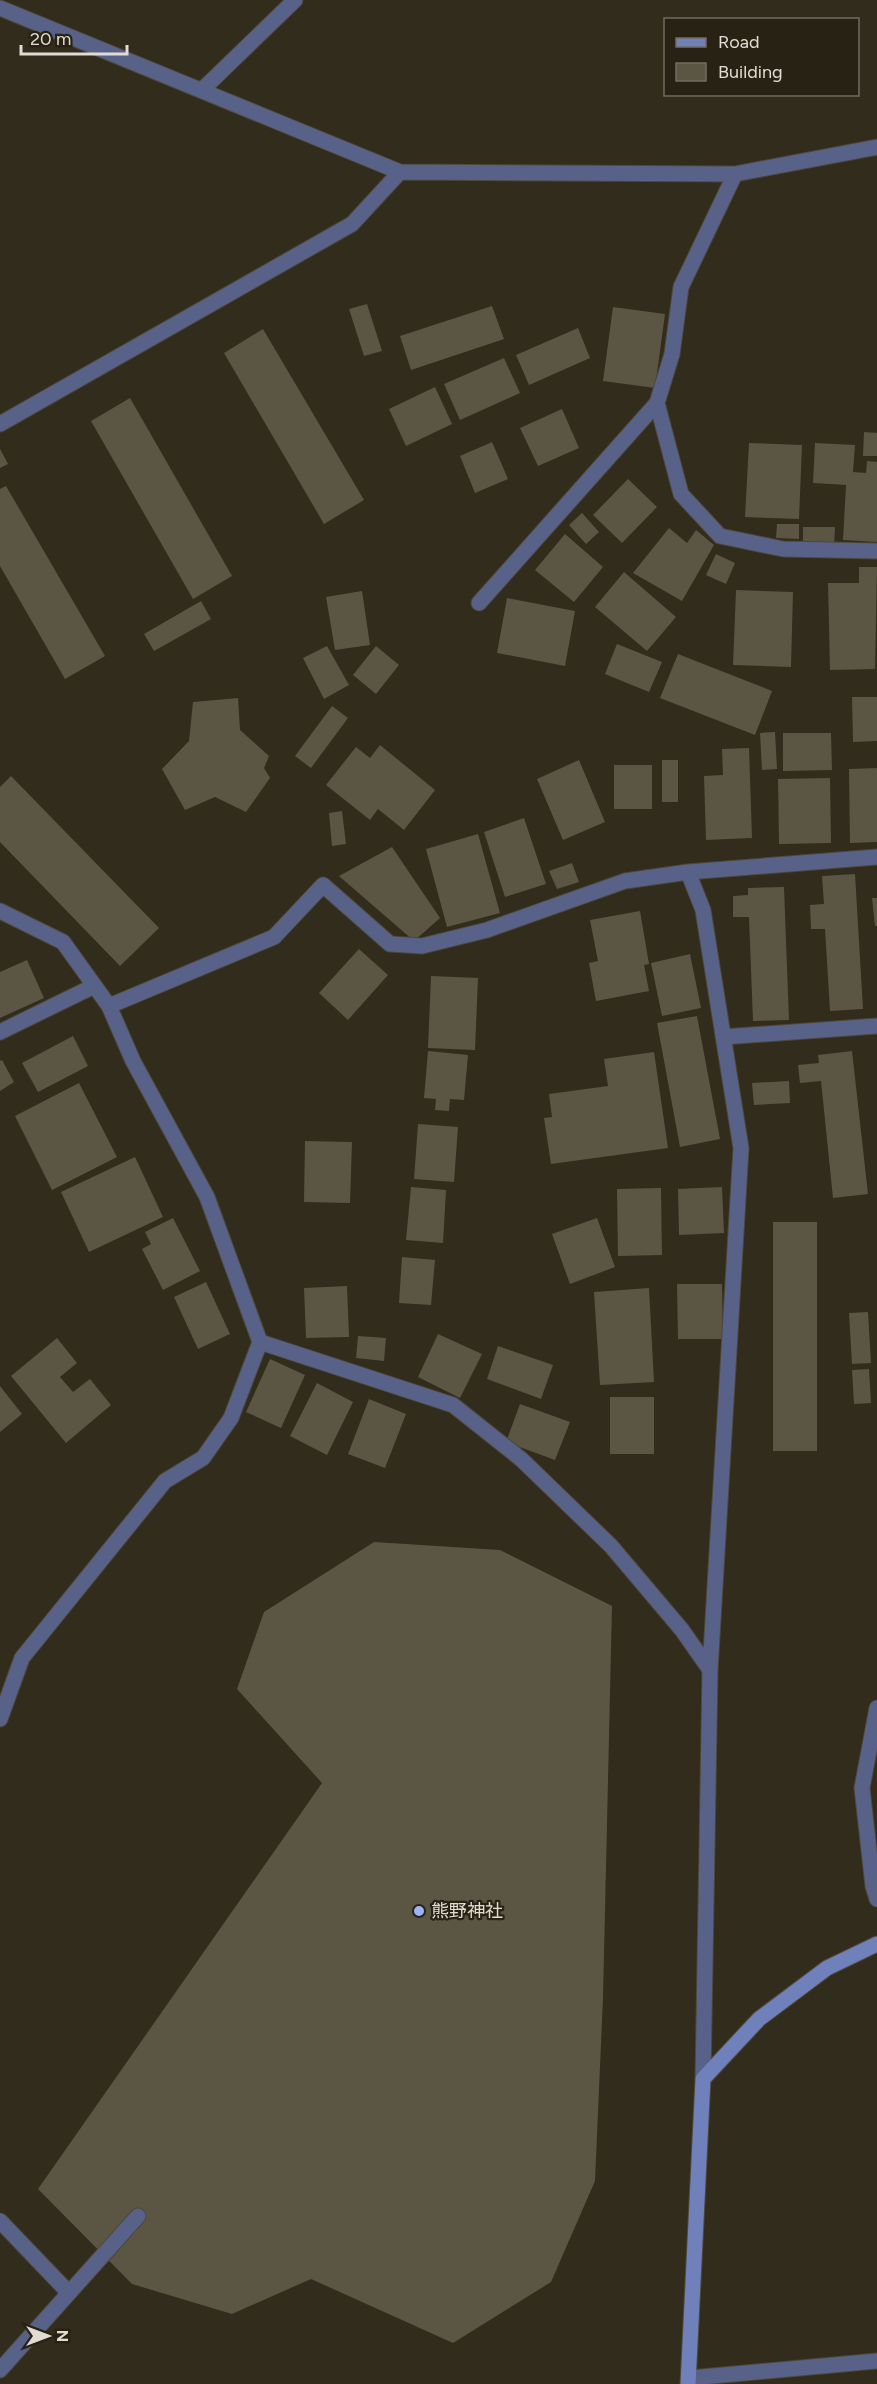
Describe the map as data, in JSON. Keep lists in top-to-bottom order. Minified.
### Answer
{"places":["熊野神社"],"legend":["Road","Building"],"scale_bar":"20 m","north":"right"}
